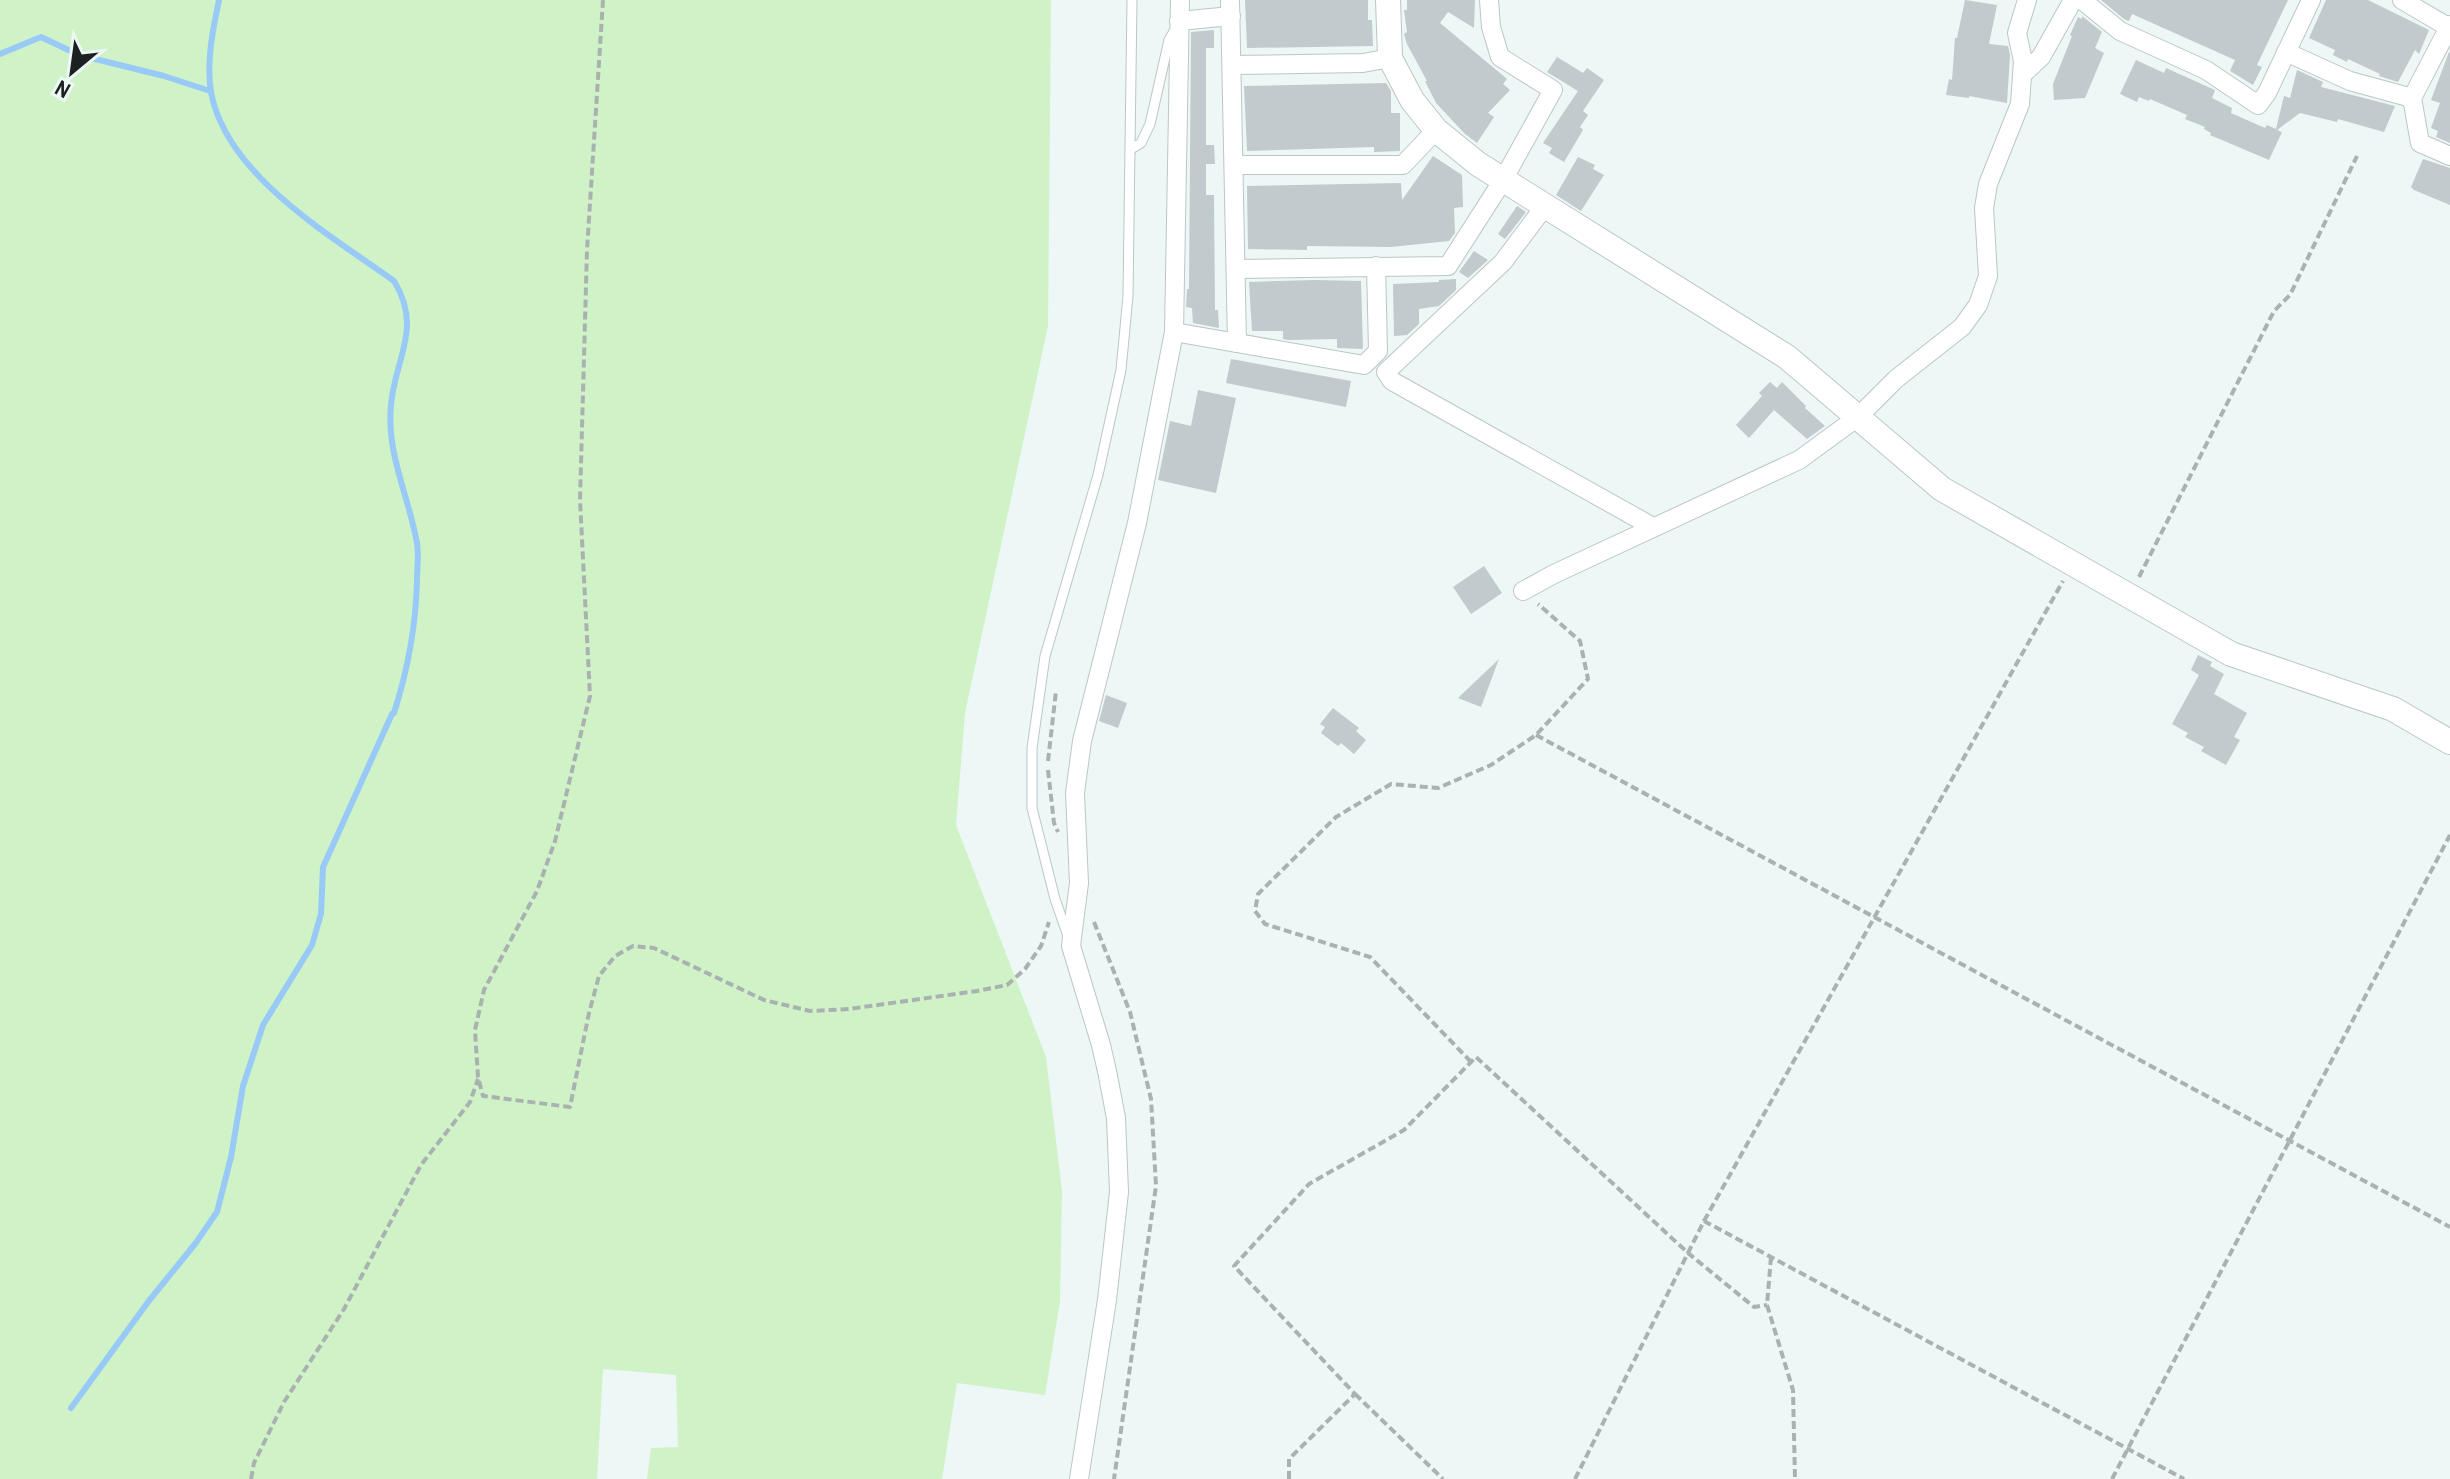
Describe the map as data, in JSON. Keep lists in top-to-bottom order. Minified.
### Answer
{"north":"bottom left"}
